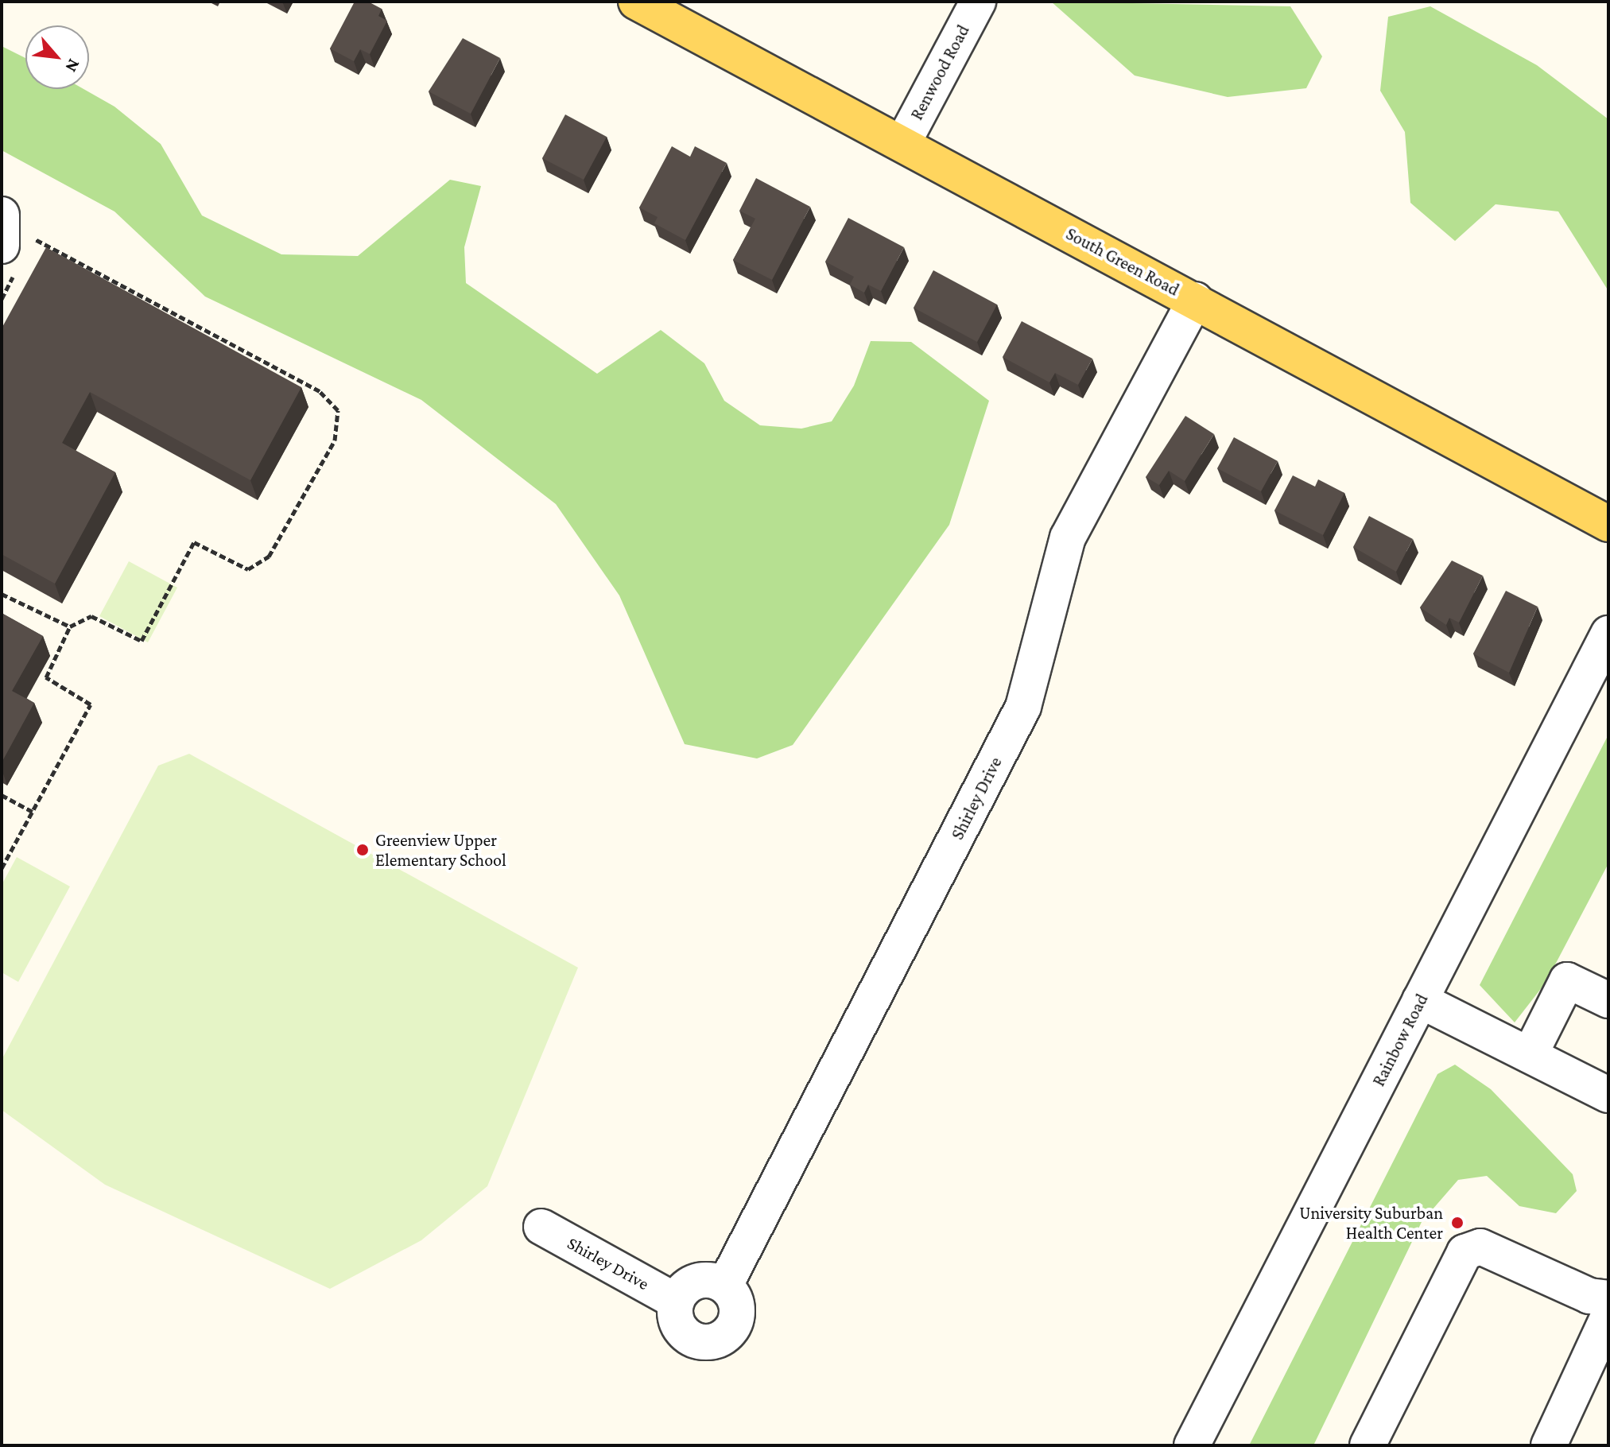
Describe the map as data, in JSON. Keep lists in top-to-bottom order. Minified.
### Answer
{"streets":{"main road":["South Green Road"],"street":["Renwood Road","Shirley Drive","Rainbow Road"]},"crossings":[["Renwood Road","South Green Road"],["South Green Road","Shirley Drive"]],"places":["Greenview Upper Elementary School","University Suburban Health Center"],"north":"bottom right"}
